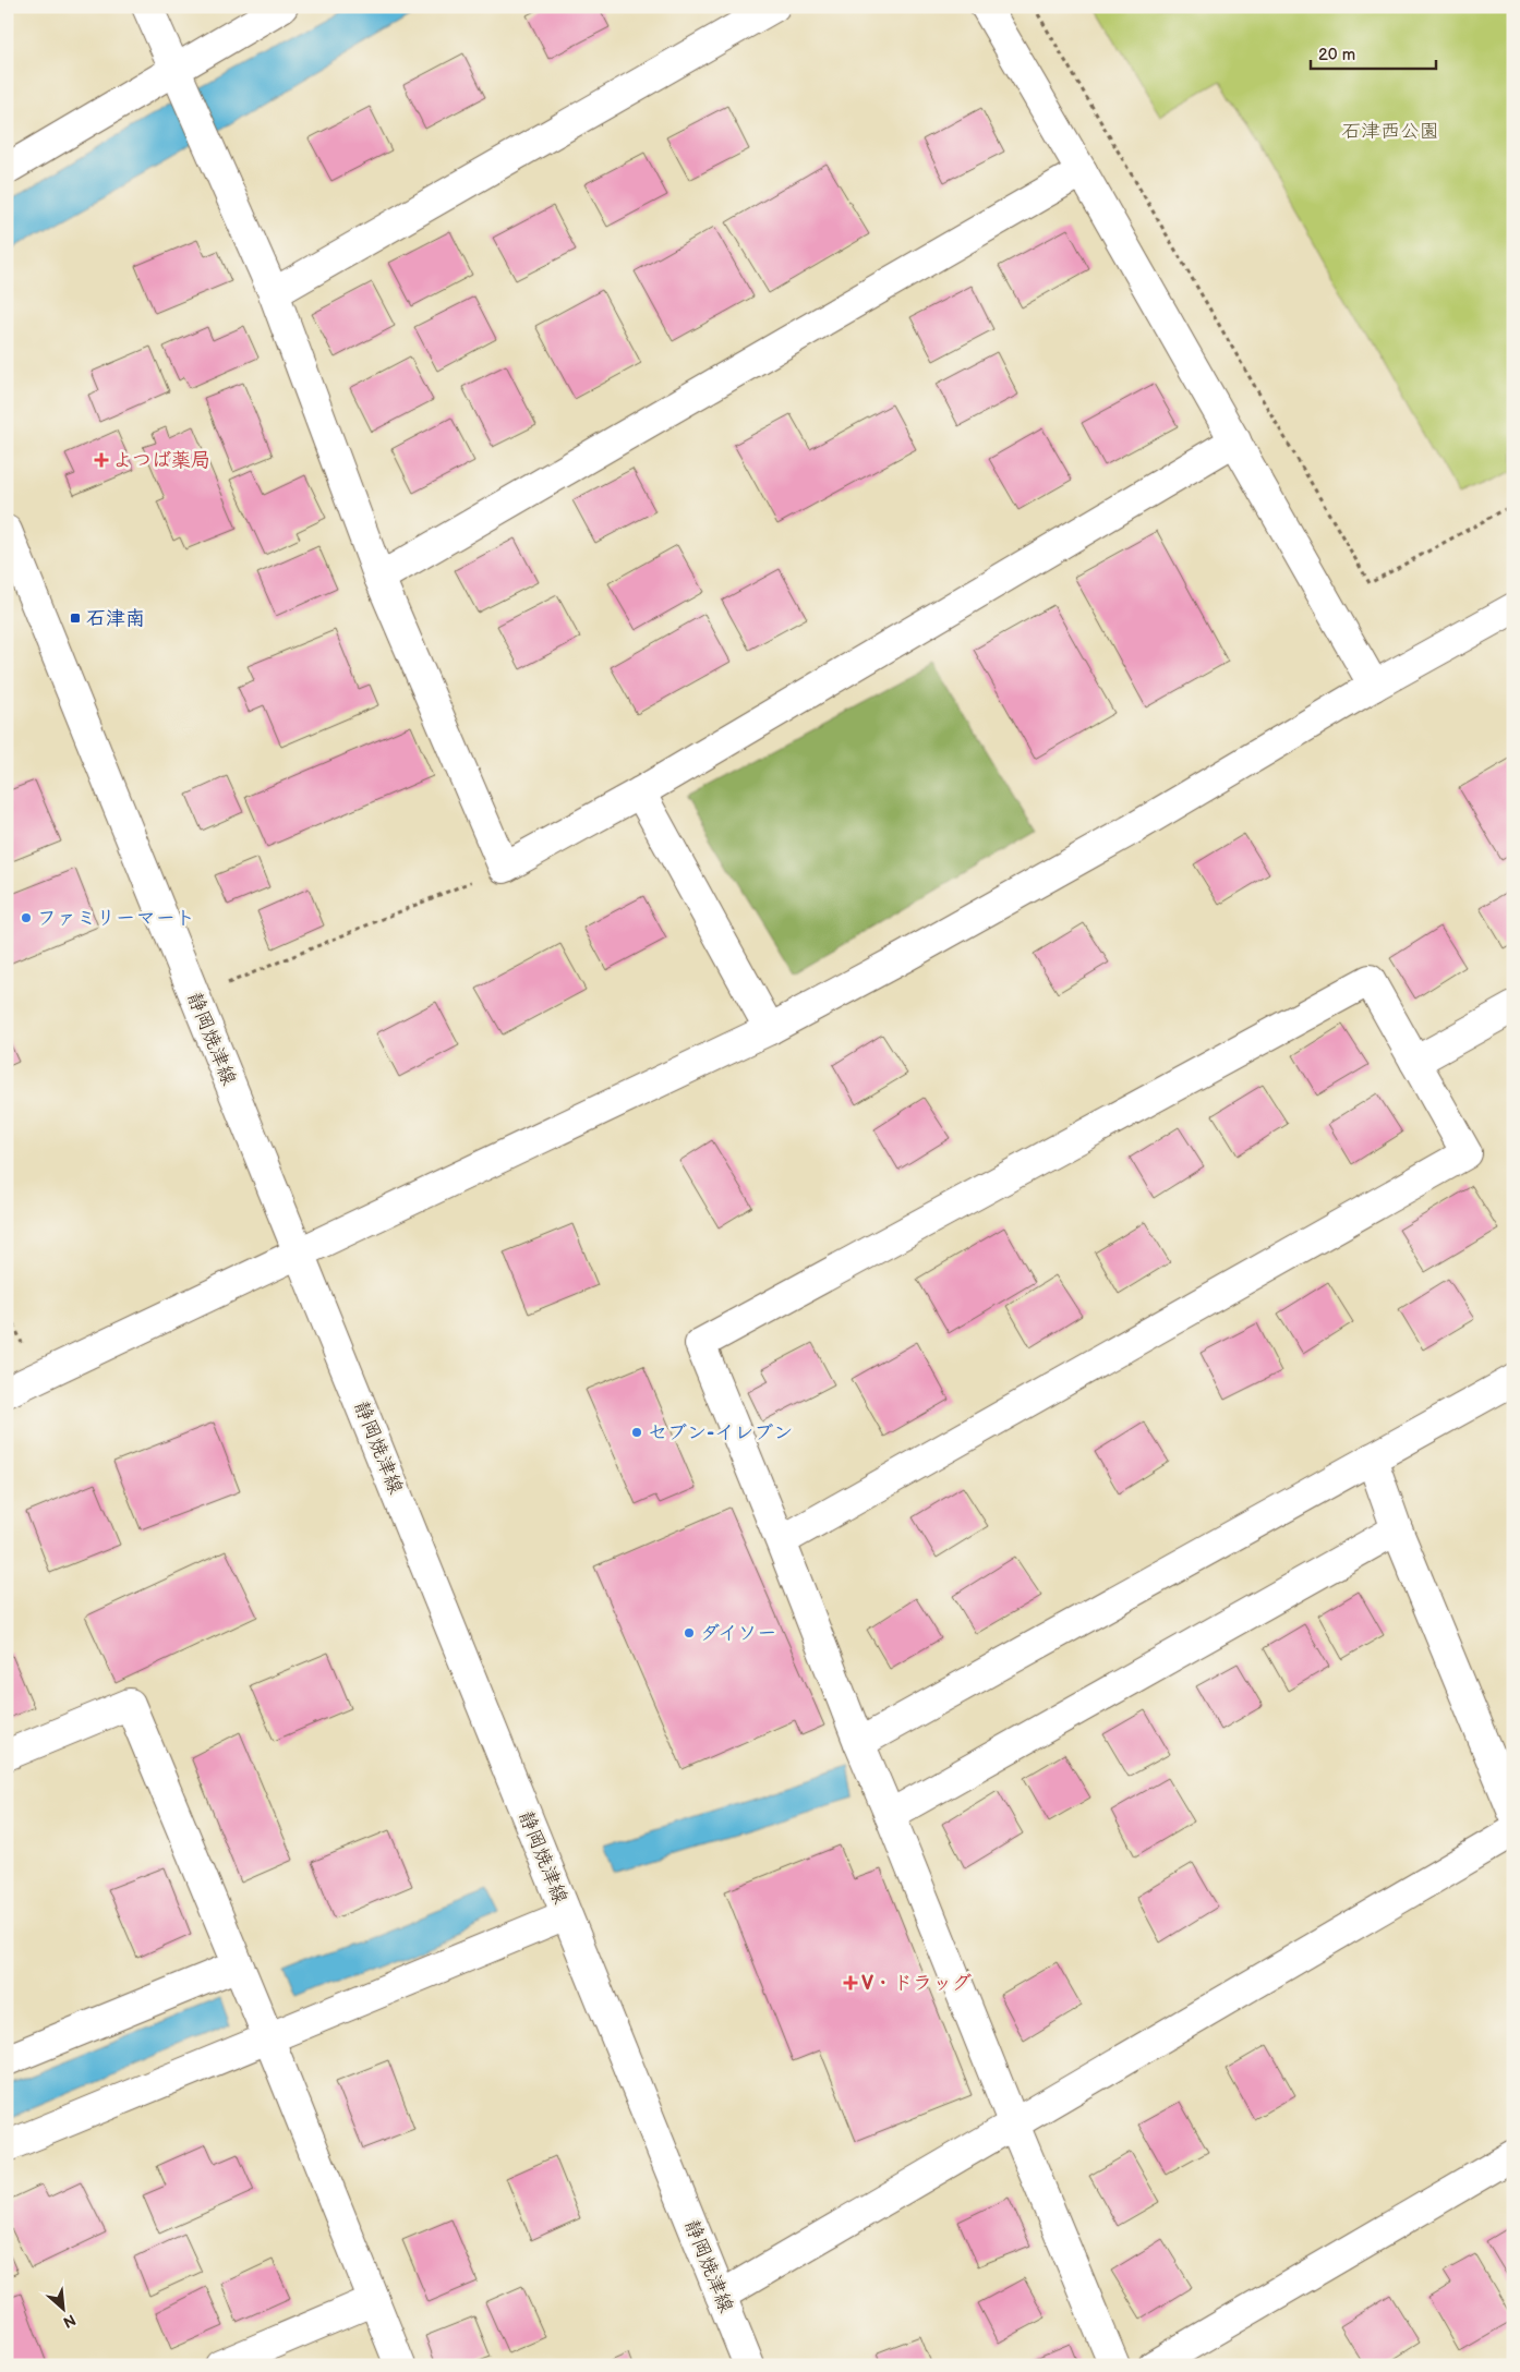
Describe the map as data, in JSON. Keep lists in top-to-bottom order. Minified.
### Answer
{"streets":{"street":["静岡焼津線"]},"parks":["石津西公園"],"places":{"health":["よつば薬局","V・ドラッグ"],"transit":["石津南"],"other":["ファミリーマート","セブン-イレブン","ダイソー"]},"scale_bar":"20 m","north":"bottom right"}
